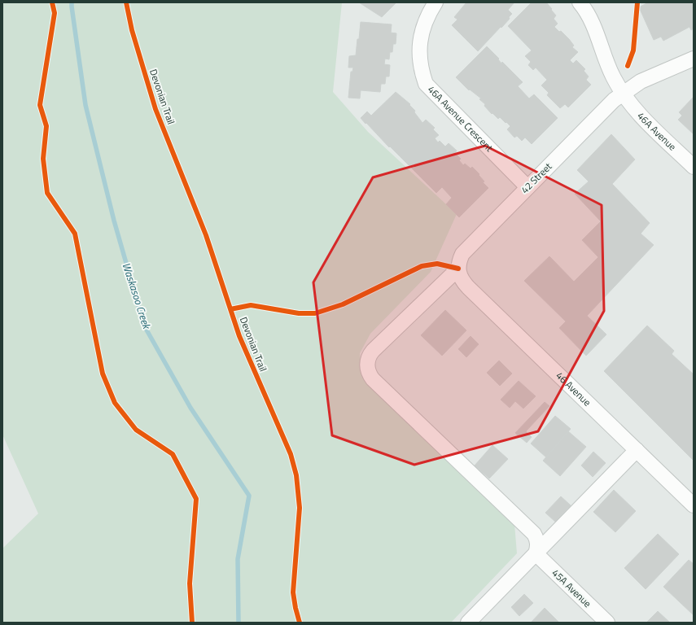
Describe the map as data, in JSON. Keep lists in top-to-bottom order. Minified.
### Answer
{"streets":{"street":["46A Avenue Crescent","46A Avenue","42 Street","46 Avenue","45A Avenue"],"cycle path":["Devonian Trail"]},"crossings":[["46A Avenue Crescent","42 Street"],["46A Avenue","42 Street"],["42 Street","46 Avenue"]],"water":["Waskasoo Creek"]}
